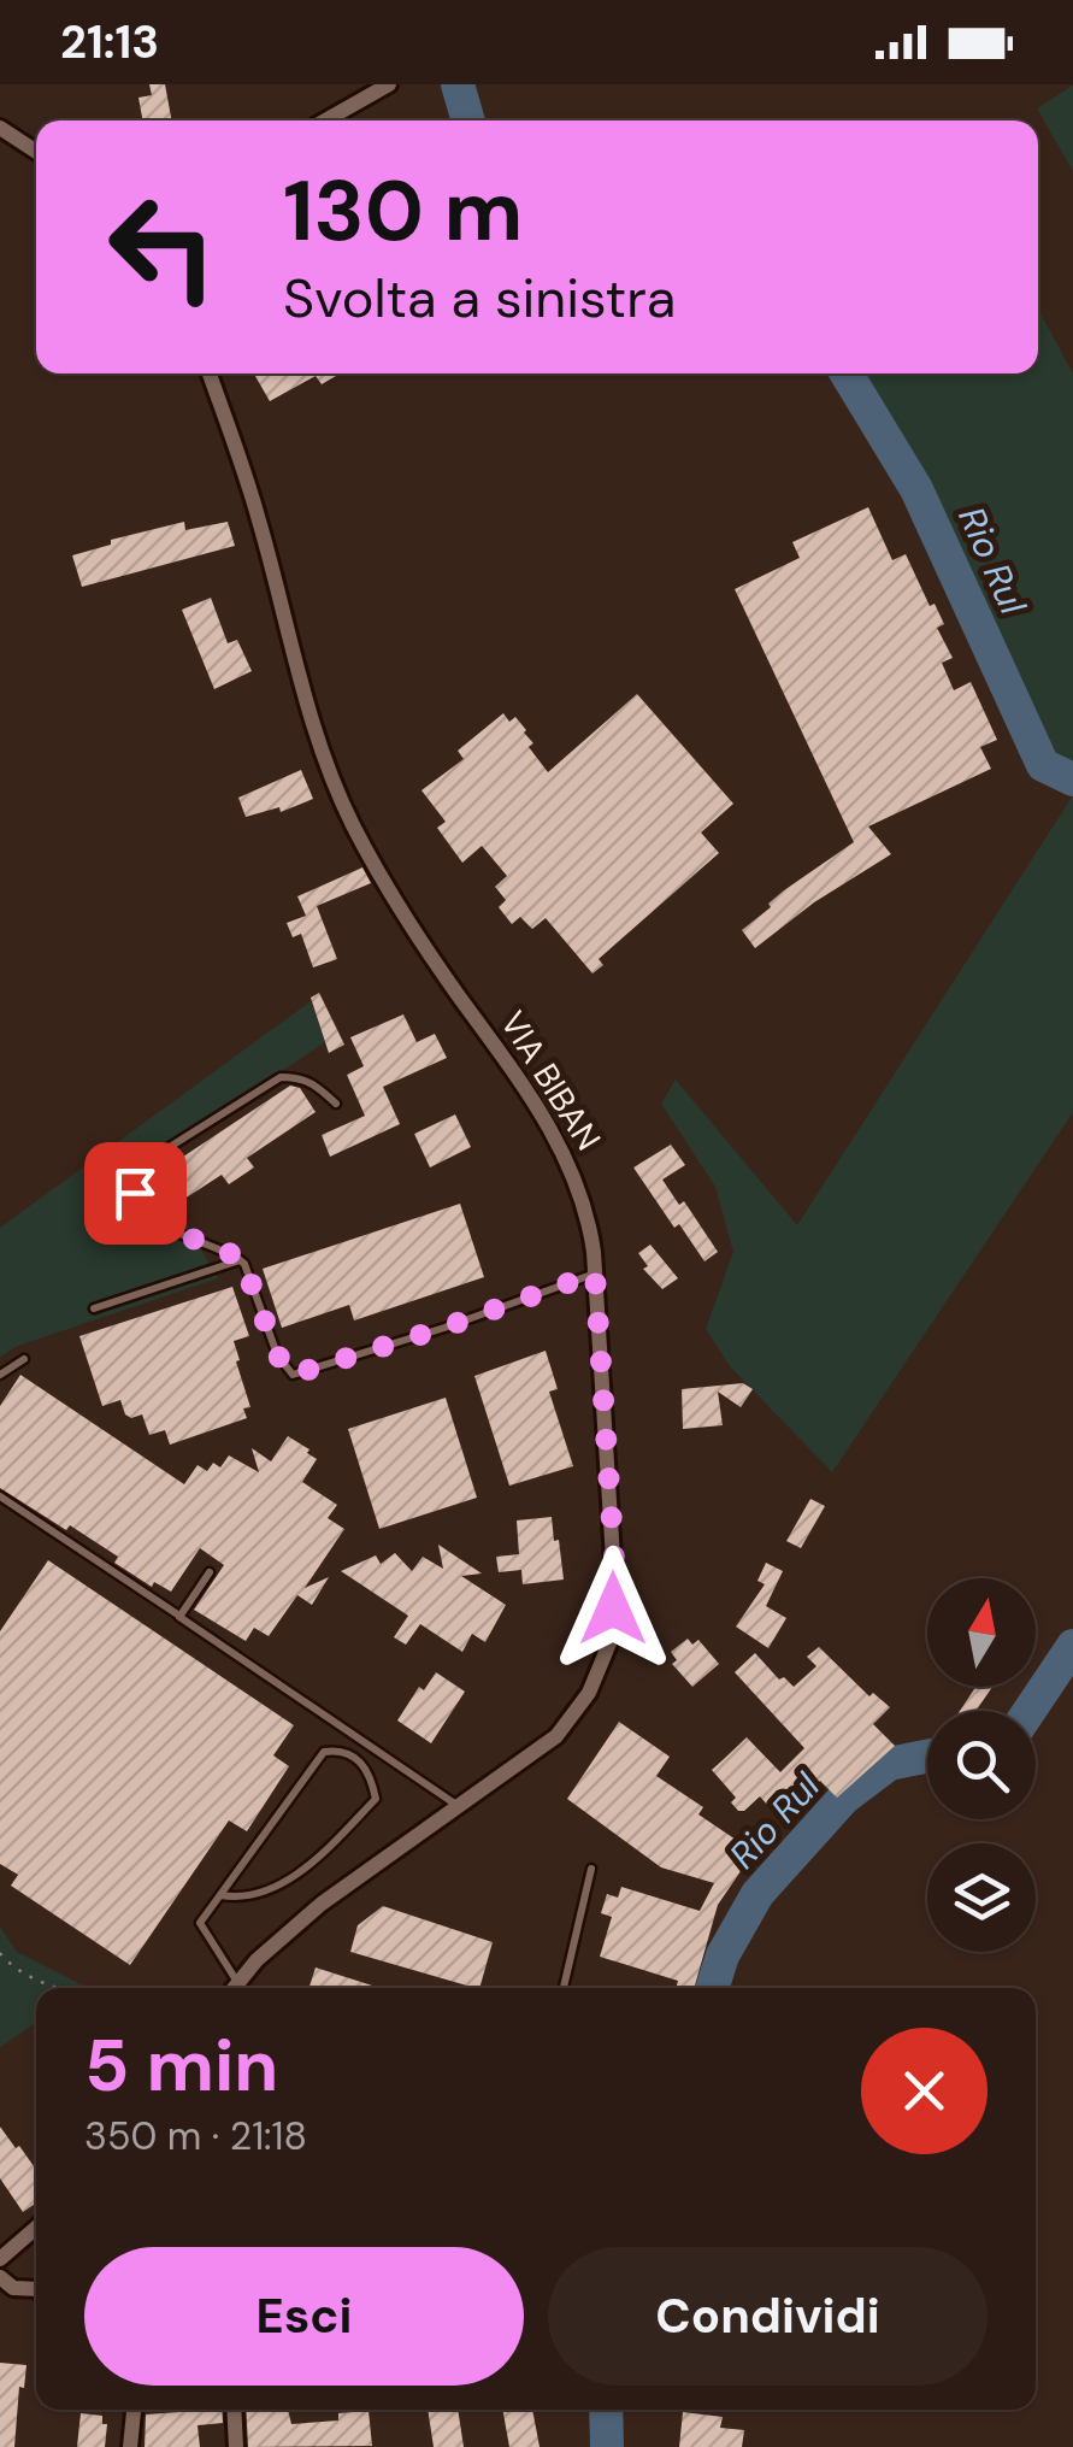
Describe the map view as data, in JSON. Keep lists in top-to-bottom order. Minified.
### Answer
{"streets":{"street":["VIA BIBAN"]},"water":["Rio Rul"],"north":"top","page":{"status":"21:13","turn":["130 m","Svolta a sinistra"],"heading":["5 min","350 m · 21:18"],"buttons":["Esci","Condividi"]}}
